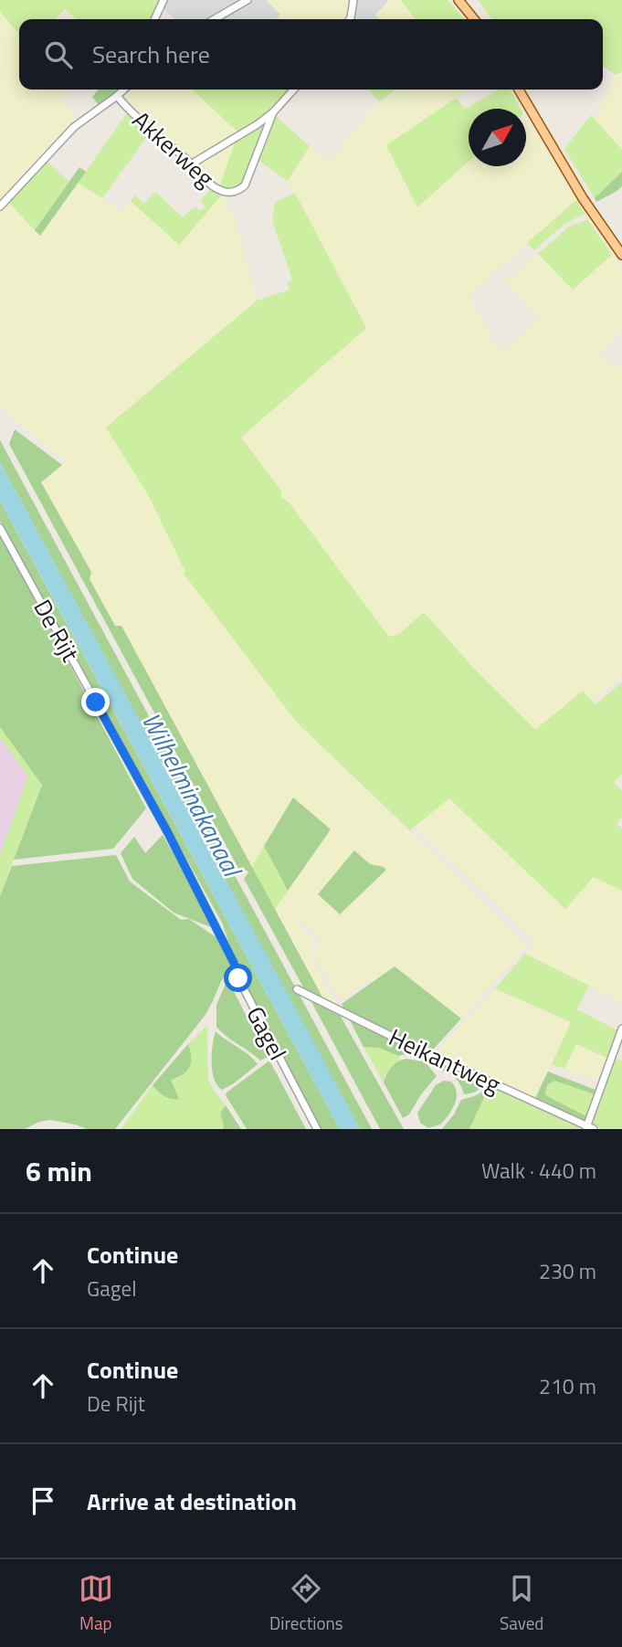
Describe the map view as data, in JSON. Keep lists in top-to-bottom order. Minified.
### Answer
{"streets":{"street":["Akkerweg","De Rijt","Gagel","Heikantweg"]},"crossings":[["De Rijt","Gagel"]],"water":["Wilhelminakanaal"],"north":"top right","page":{"search":"Search here","heading":["6 min","Walk · 440 m"],"list":[["Continue","Gagel","230 m"],["Continue","De Rijt","210 m"],"Arrive at destination"],"nav":["Map","Directions","Saved"]}}
